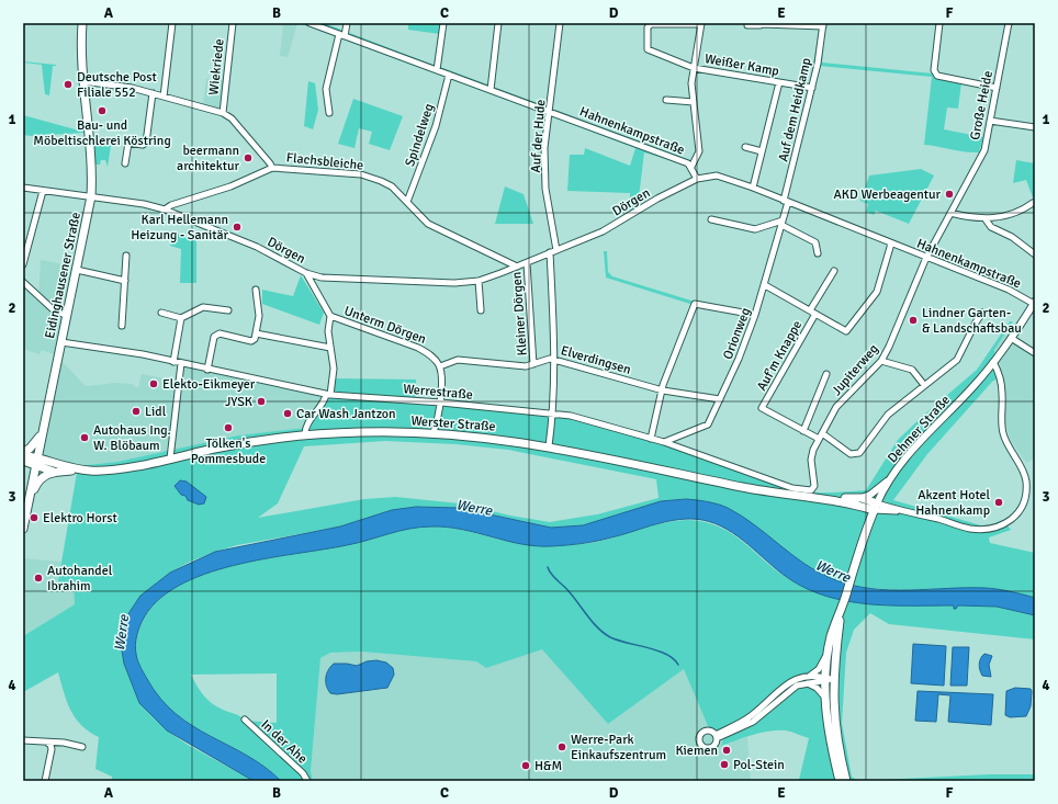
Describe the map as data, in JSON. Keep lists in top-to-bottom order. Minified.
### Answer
{"streets":{"main road":["Eidinghausener Straße","Werster Straße","Dehmer Straße"],"street":["Weißer Kamp","Wiekriede","Große Heide","Auf dem Heidkamp","Hahnenkampstraße","Spindelweg","Auf der Hude","Flachsbleiche","Dörgen","Kleiner Dörgen","Unterm Dörgen","Orionweg","Auf'm Knappe","Elverdingsen","Jupiterweg","Werrestraße","In der Ahe"]},"crossings":[["Weißer Kamp","Auf dem Heidkamp"],["Große Heide","Hahnenkampstraße"],["Große Heide","Jupiterweg"],["Auf dem Heidkamp","Hahnenkampstraße"],["Auf dem Heidkamp","Orionweg"],["Hahnenkampstraße","Spindelweg"],["Hahnenkampstraße","Auf der Hude"],["Hahnenkampstraße","Dörgen"],["Hahnenkampstraße","Orionweg"],["Hahnenkampstraße","Auf'm Knappe"],["Hahnenkampstraße","Jupiterweg"],["Hahnenkampstraße","Dehmer Straße"],["Spindelweg","Flachsbleiche"],["Auf der Hude","Dörgen"],["Flachsbleiche","Dörgen"],["Dörgen","Eidinghausener Straße"],["Dörgen","Kleiner Dörgen"],["Eidinghausener Straße","Werrestraße"],["Eidinghausener Straße","Werster Straße"],["Kleiner Dörgen","Elverdingsen"],["Unterm Dörgen","Elverdingsen"],["Orionweg","Auf'm Knappe"],["Orionweg","Elverdingsen"],["Orionweg","Werrestraße"],["Jupiterweg","Werrestraße"],["Werster Straße","Dehmer Straße"]],"water":["Werre"],"places":["Deutsche Post Filiale 552","Bau- und Möbeltischlerei Köstring","beermann architektur","AKD Werbeagentur","Karl Hellemann Heizung - Sanitär","Lindner Garten- & Landschaftsbau","Elekto-Eikmeyer","JYSK","Lidl","Car Wash Jantzon","Tölken's Pommesbude","Autohaus Ing. W. Blöbaum","Akzent Hotel Hahnenkamp","Elektro Horst","Autohandel Ibrahim","Werre-Park Einkaufszentrum","Kiemen","Pol-Stein","H&M"],"grid":{"columns":["A","B","C","D","E","F"],"rows":["1","2","3","4"]}}
